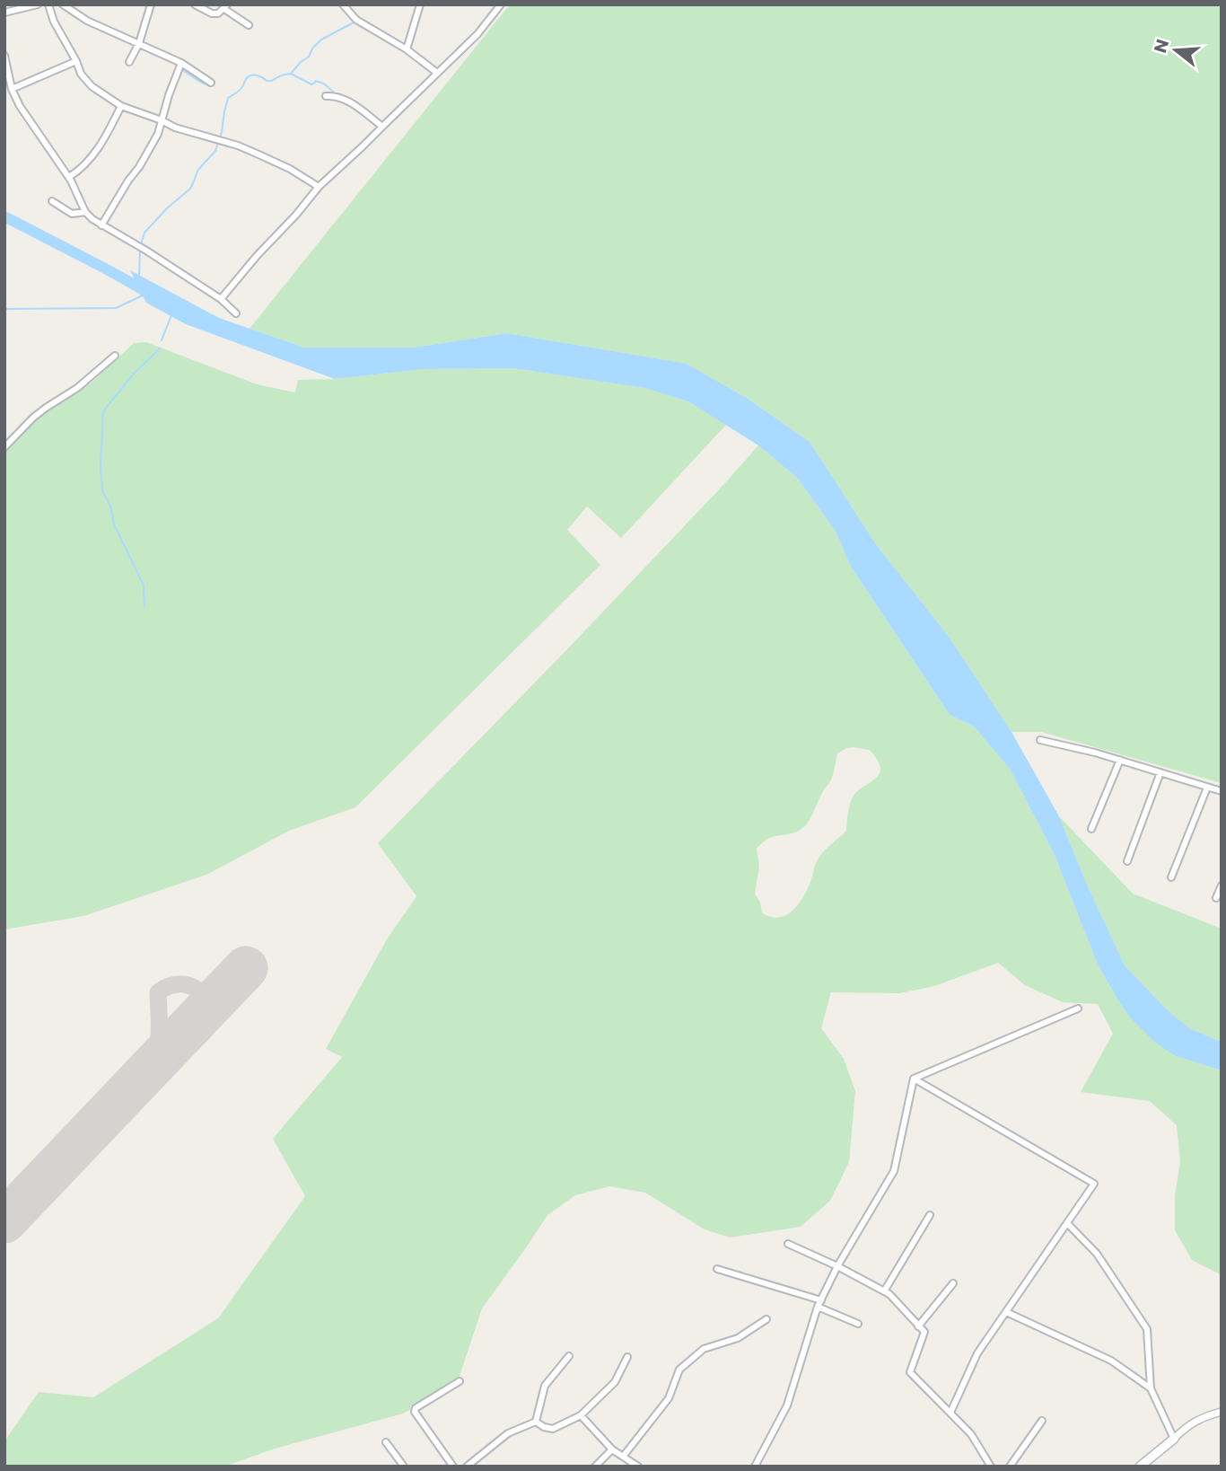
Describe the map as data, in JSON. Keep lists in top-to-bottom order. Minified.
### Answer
{"north":"left"}
